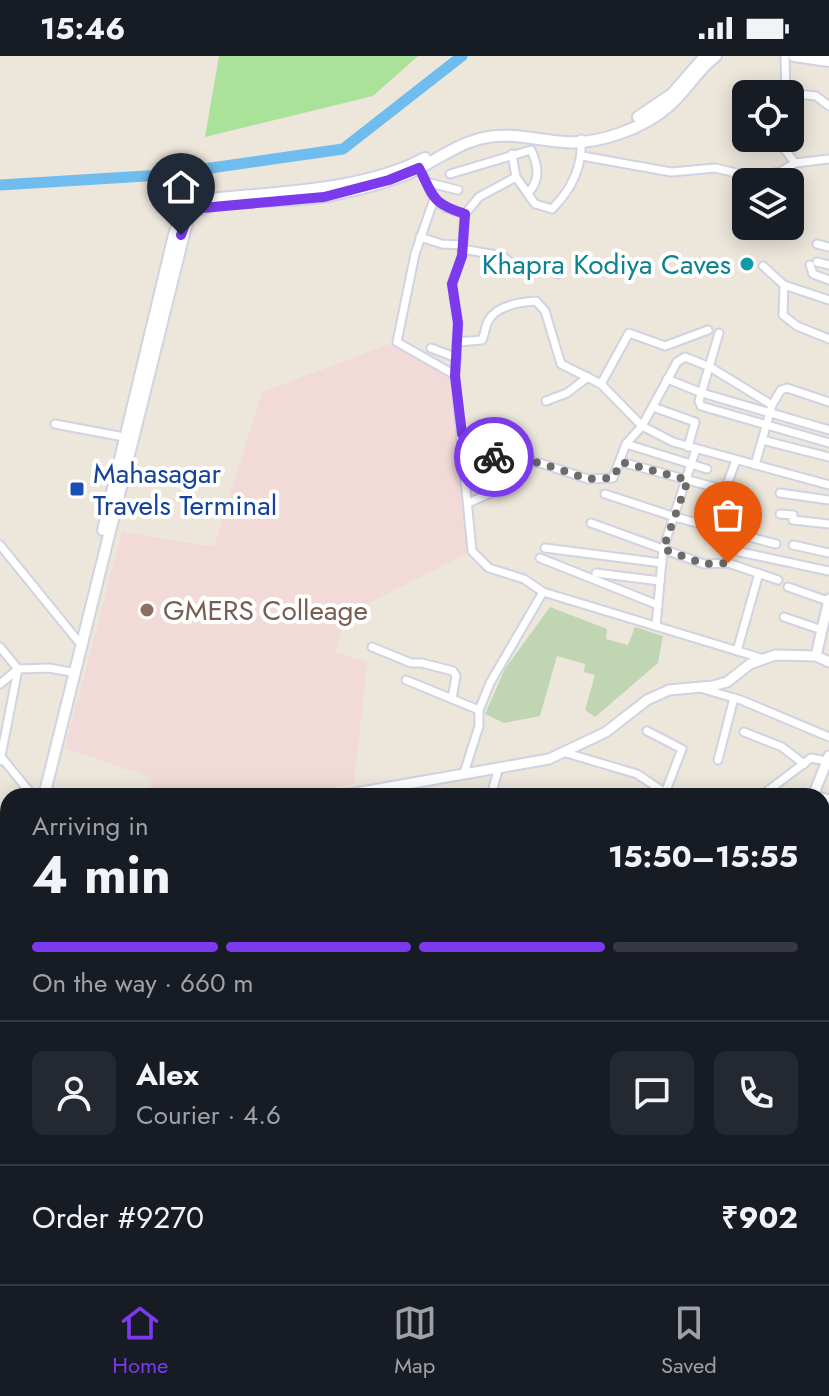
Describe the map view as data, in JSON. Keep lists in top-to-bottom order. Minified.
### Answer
{"places":{"other":["Khapra Kodiya Caves","GMERS Colleage"],"transit":["Mahasagar Travels Terminal"]},"page":{"status":"15:46","heading":["4 min","Arriving in","15:50–15:55"],"panel":["Alex","Courier · 4.6","Order #9270","₹902"],"bar":"On the way · 660 m","tabs":["Home","Map","Saved"]}}
